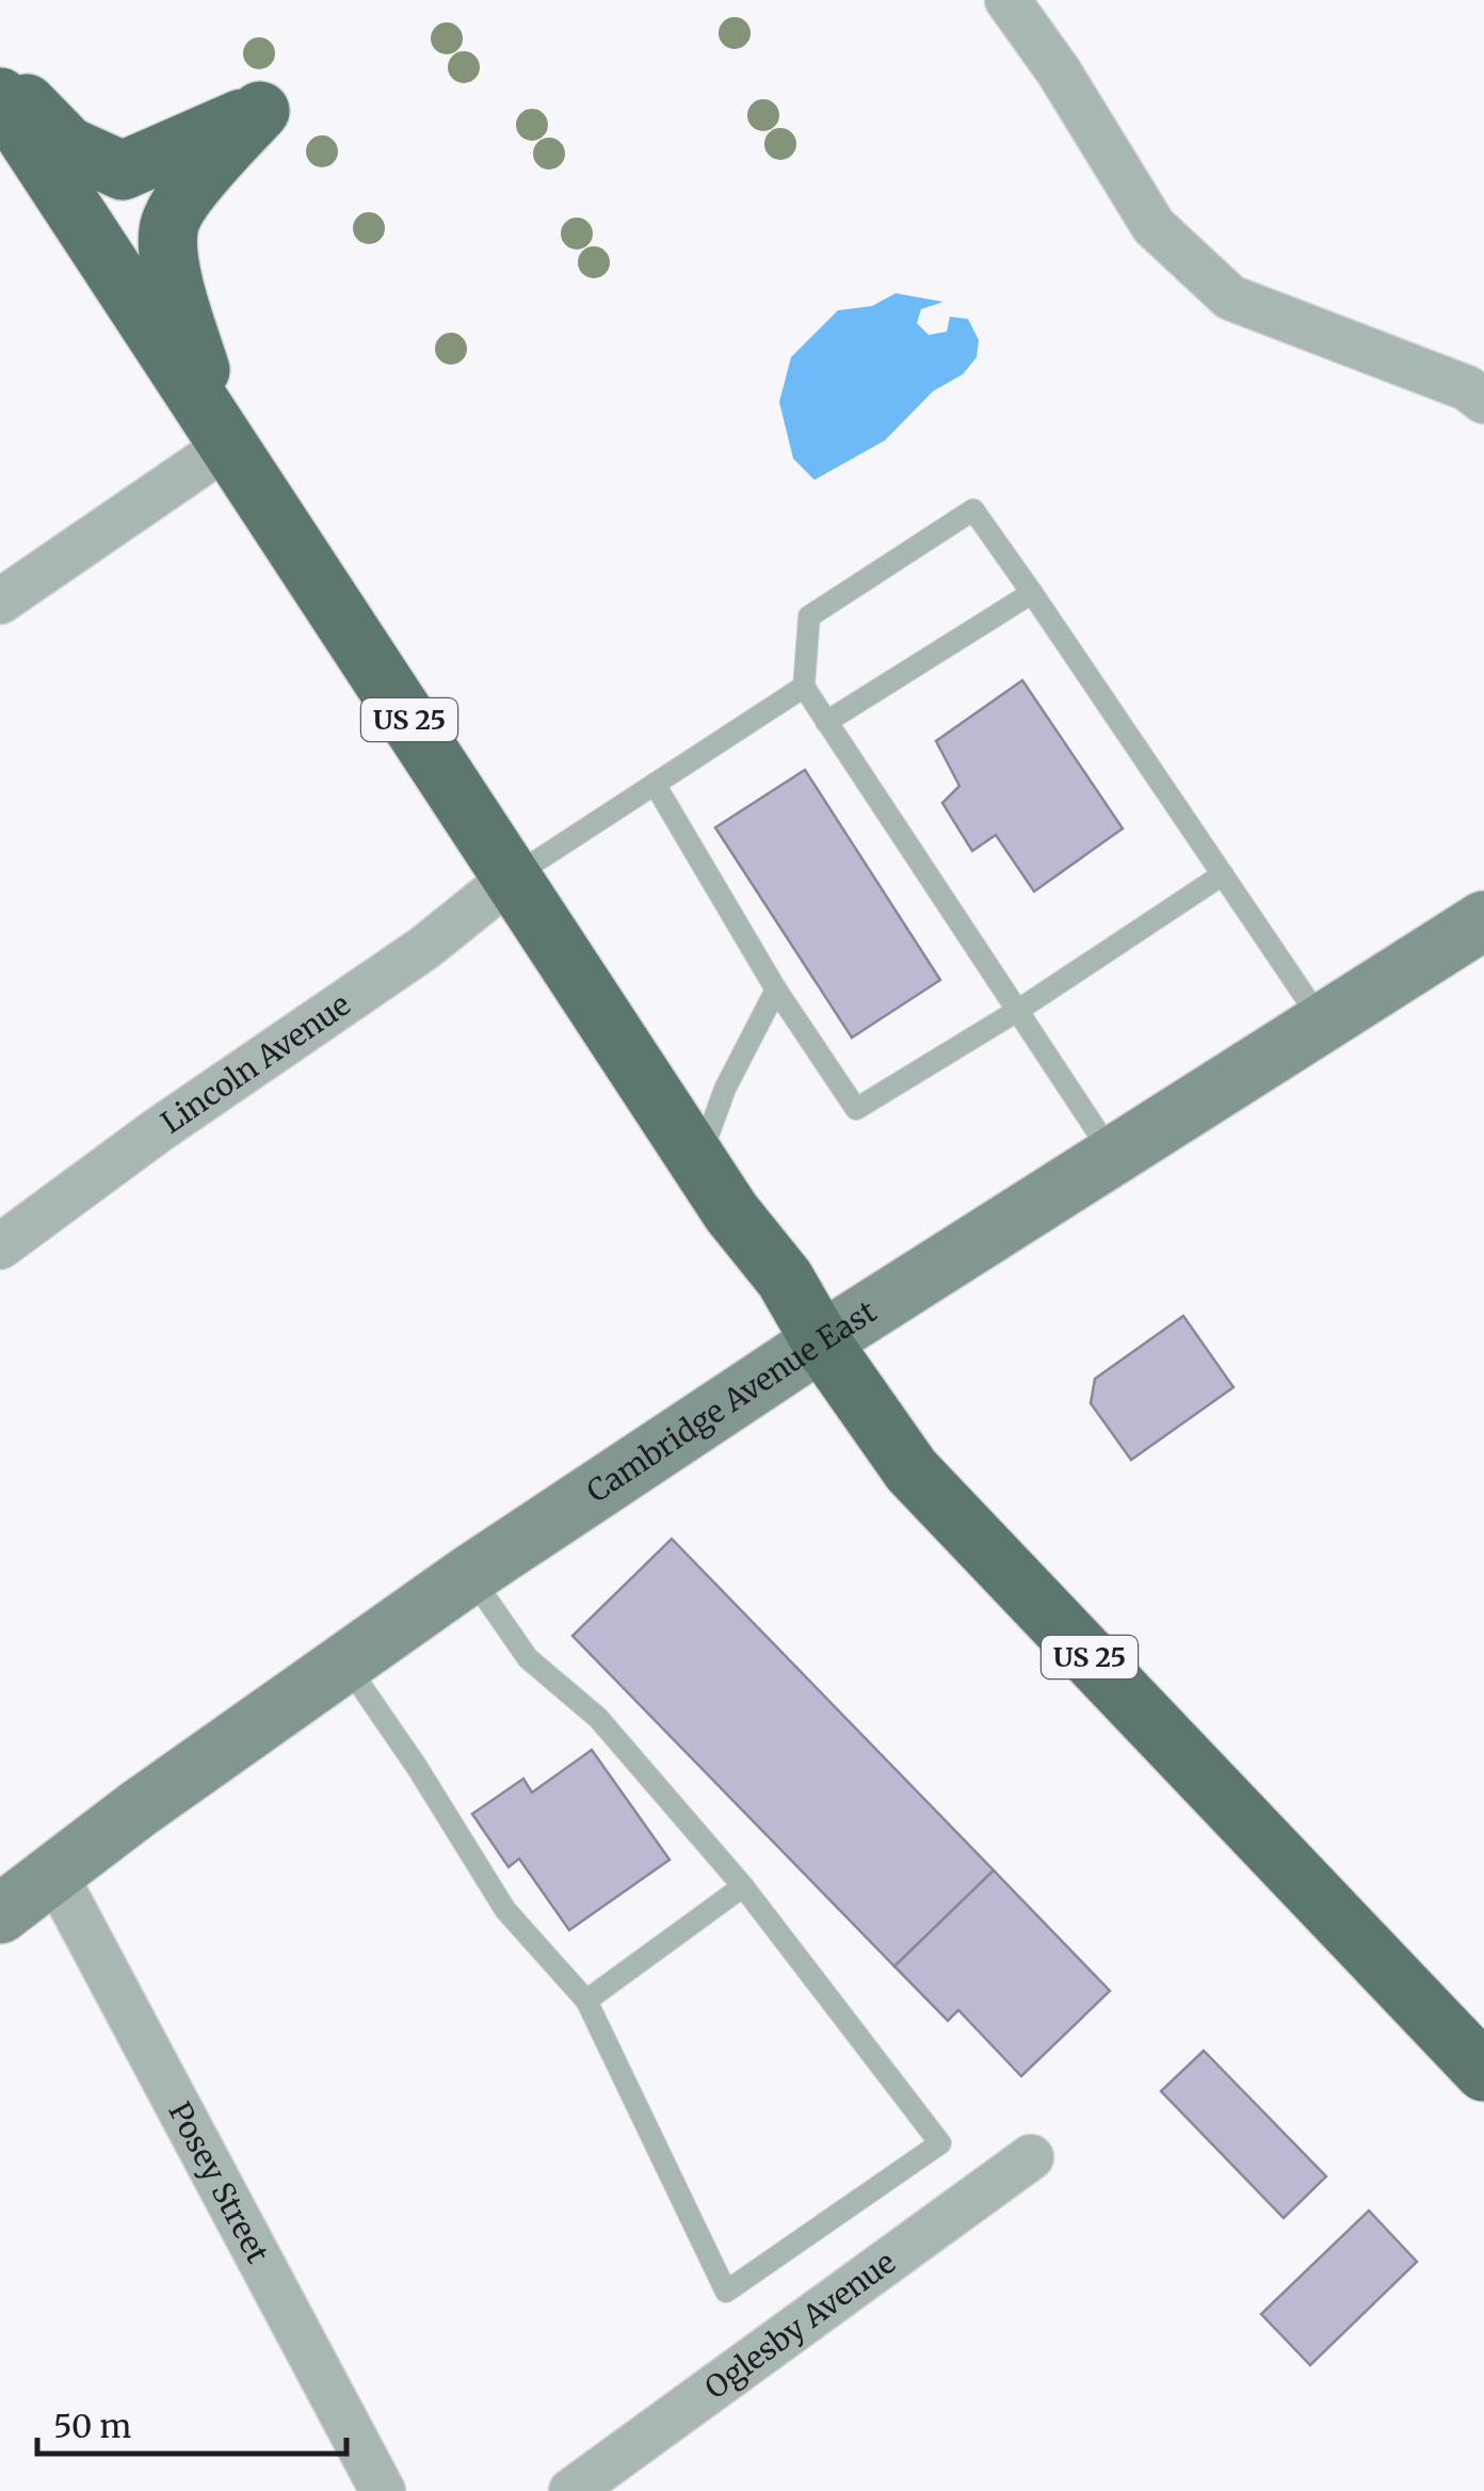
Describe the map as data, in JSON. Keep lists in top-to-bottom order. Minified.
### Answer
{"streets":{"highway":["US 25"],"main road":["Cambridge Avenue East"],"street":["Lincoln Avenue","Posey Street","Oglesby Avenue"]},"crossings":[["US 25","Lincoln Avenue"],["US 25","Cambridge Avenue East"],["Cambridge Avenue East","Posey Street"]],"scale_bar":"50 m"}
